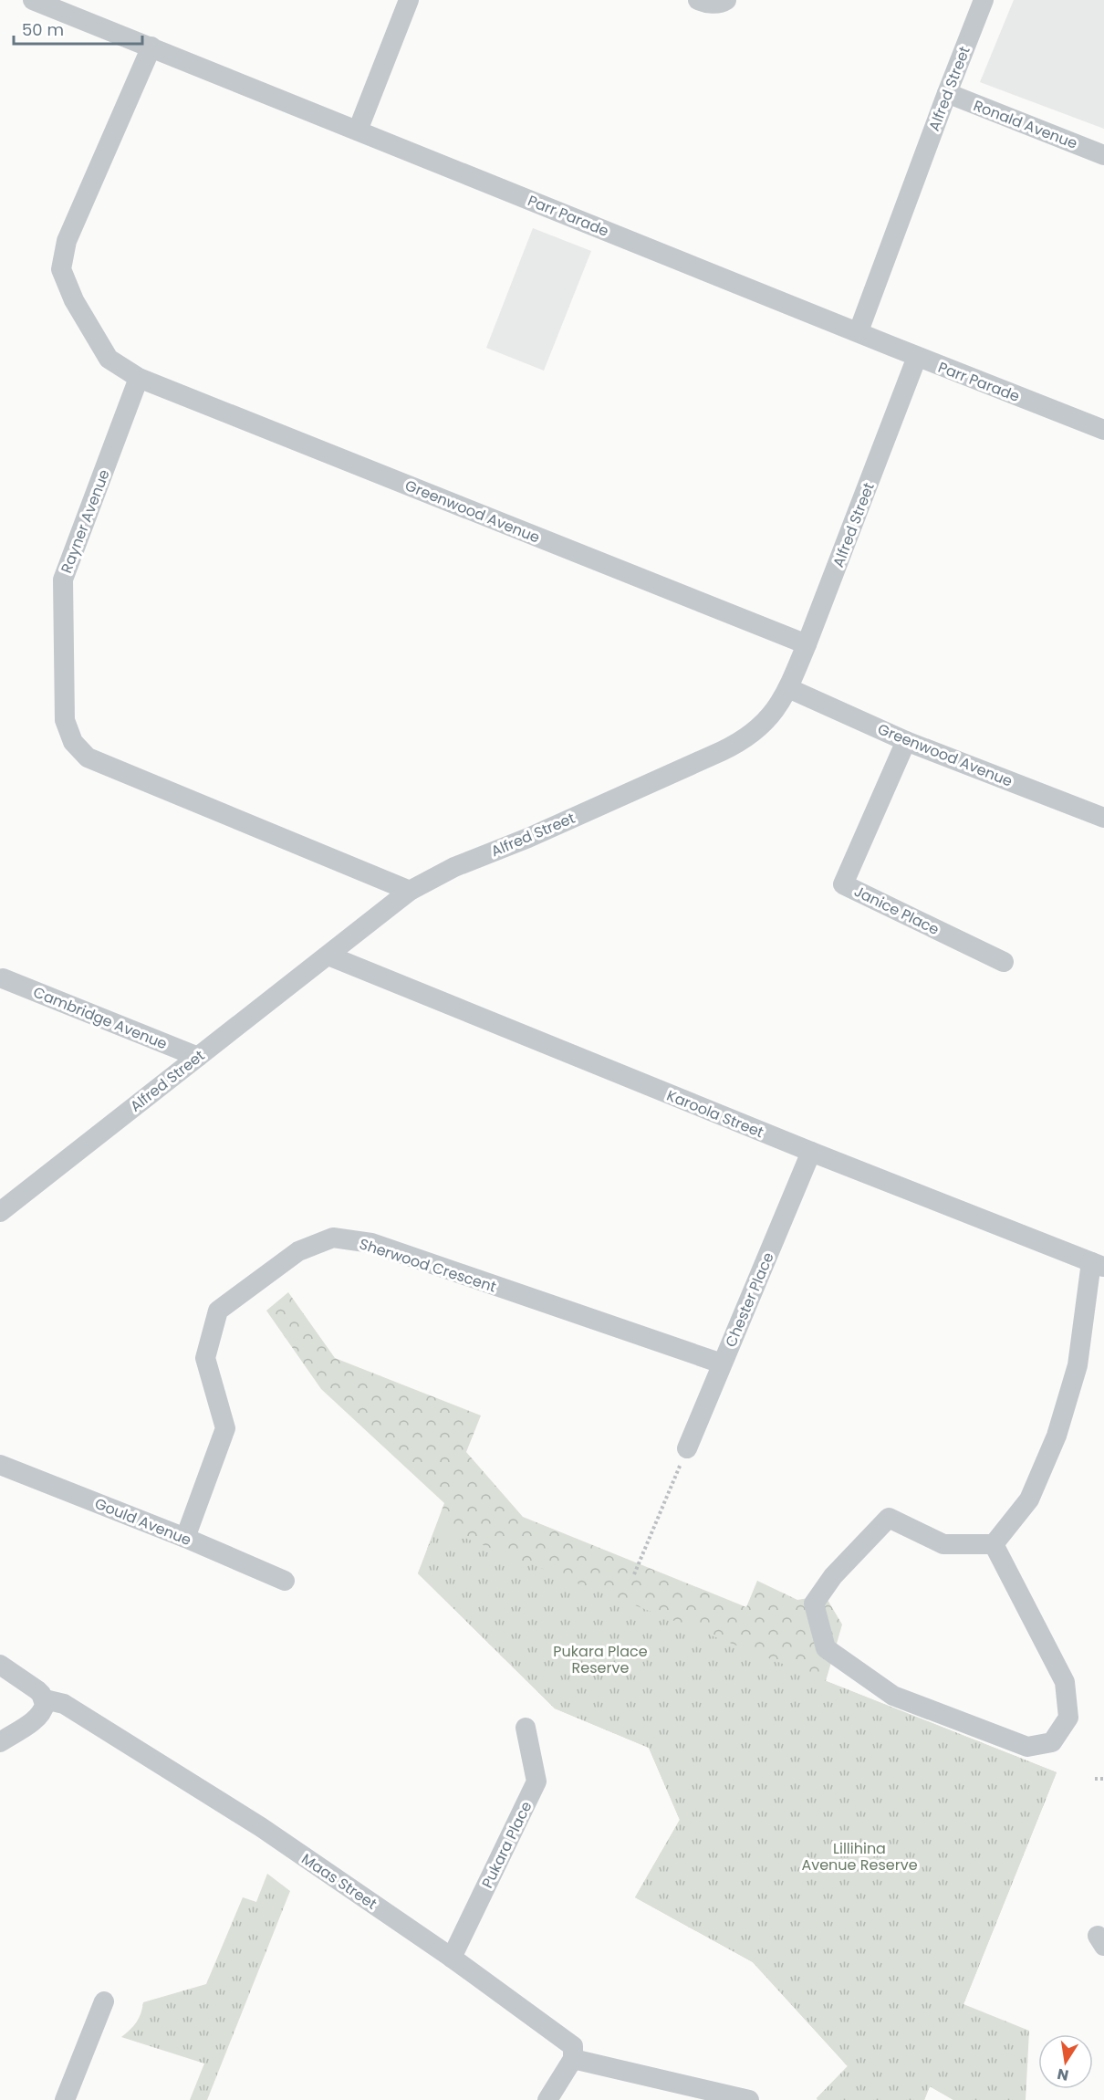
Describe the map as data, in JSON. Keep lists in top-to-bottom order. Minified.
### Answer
{"streets":{"street":["Alfred Street","Ronald Avenue","Parr Parade","Greenwood Avenue","Rayner Avenue","Janice Place","Cambridge Avenue","Karoola Street","Sherwood Crescent","Chester Place","Gould Avenue","Pukara Place","Maas Street"]},"crossings":[["Alfred Street","Ronald Avenue"],["Alfred Street","Parr Parade"],["Alfred Street","Greenwood Avenue"],["Alfred Street","Rayner Avenue"],["Alfred Street","Cambridge Avenue"],["Alfred Street","Karoola Street"],["Greenwood Avenue","Rayner Avenue"],["Greenwood Avenue","Janice Place"],["Karoola Street","Chester Place"],["Sherwood Crescent","Chester Place"],["Sherwood Crescent","Gould Avenue"],["Pukara Place","Maas Street"]],"parks":["Pukara Place Reserve","Lillihina Avenue Reserve"],"scale_bar":"50 m","north":"bottom"}
